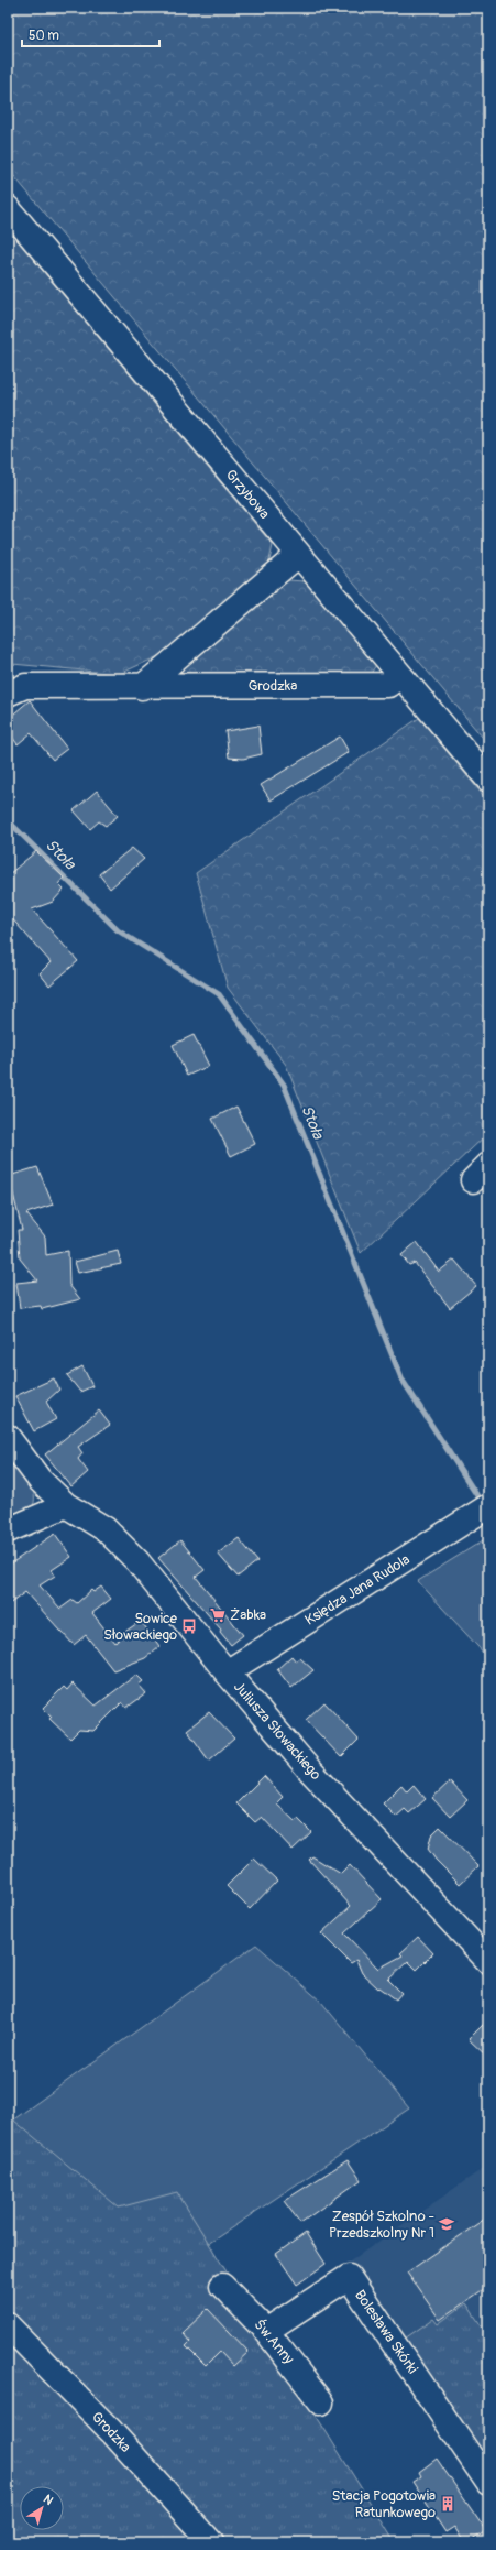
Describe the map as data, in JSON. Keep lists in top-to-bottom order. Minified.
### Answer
{"streets":{"street":["Grzybowa","Grodzka","Księdza Jana Rudola","Juliusza Słowackiego","Bolesława Skórki","Św.Anny"]},"crossings":[["Grzybowa","Grodzka"],["Księdza Jana Rudola","Juliusza Słowackiego"],["Bolesława Skórki","Św.Anny"]],"water":["Stoła"],"places":{"supermarket":["Żabka"],"bus stop":["Sowice Słowackiego"],"school or university":["Zespół Szkolno - Przedszkolny Nr 1"],"building":["Stacja Pogotowia Ratunkowego"]},"scale_bar":"50 m","north":"top right"}
